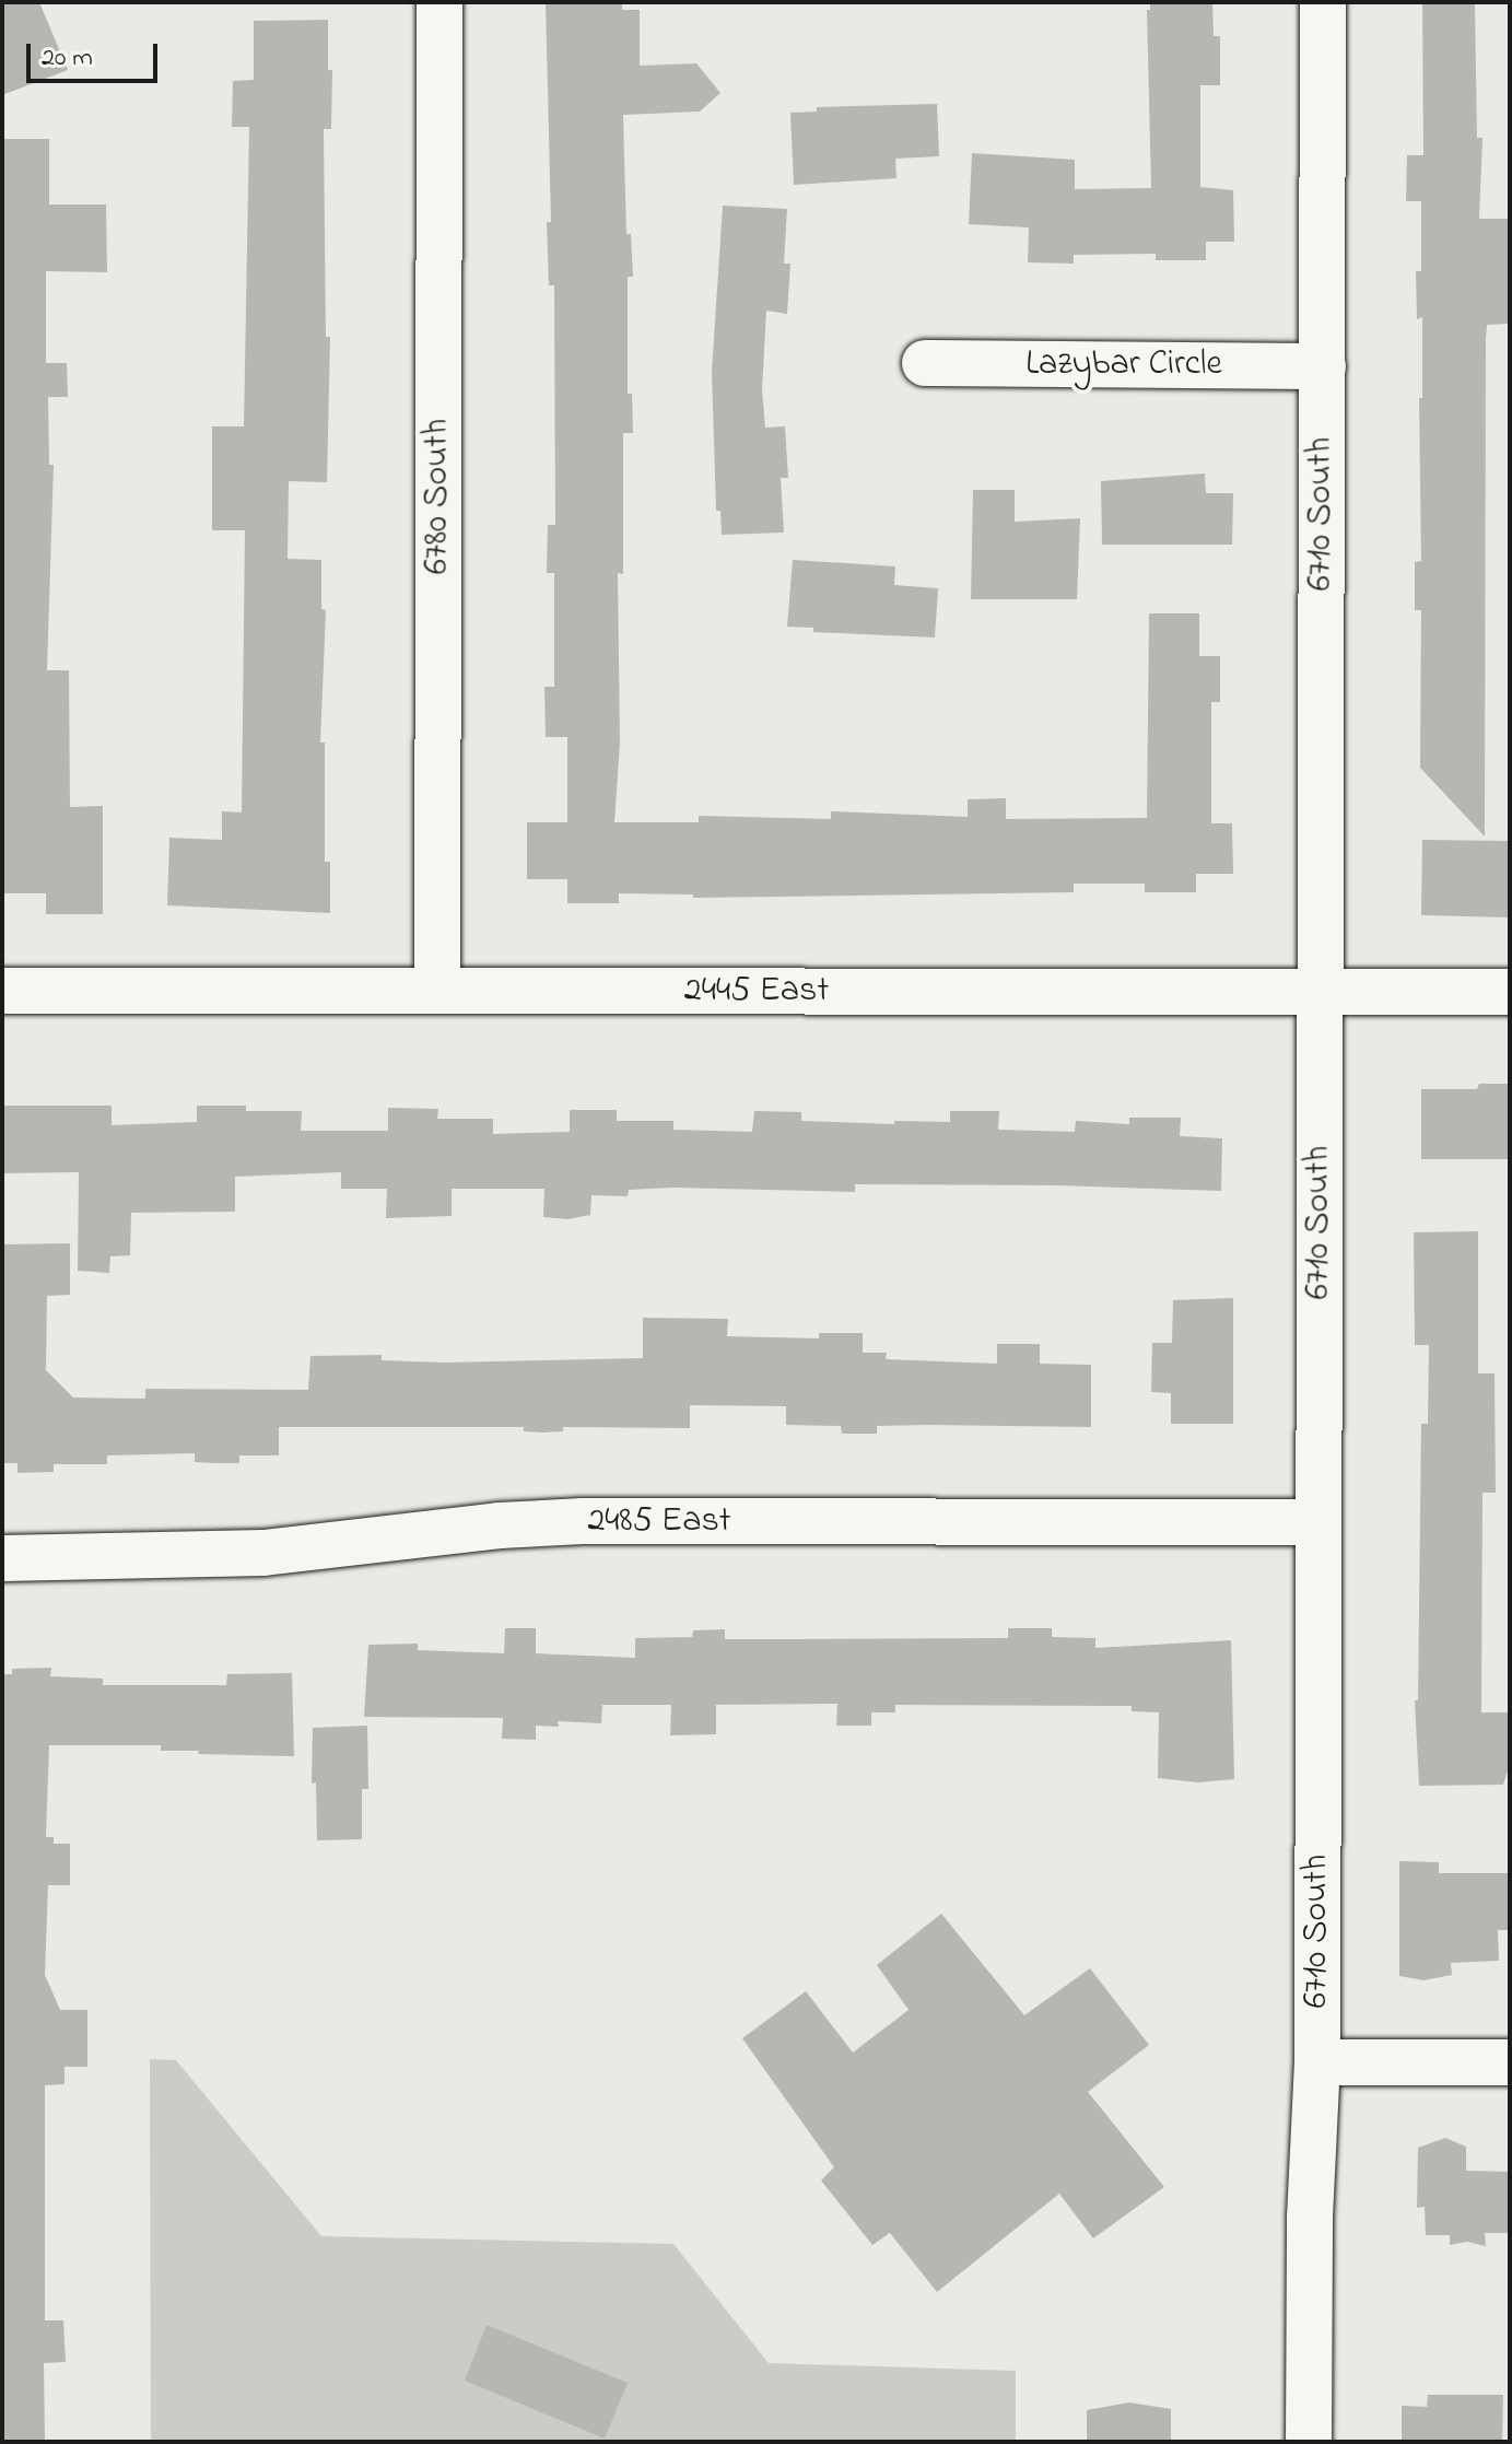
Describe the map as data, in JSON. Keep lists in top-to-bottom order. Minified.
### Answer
{"streets":{"street":["Lazybar Circle","6780 South","6710 South","2445 East","2485 East"]},"crossings":[["Lazybar Circle","6710 South"],["6780 South","2445 East"],["6710 South","2445 East"],["6710 South","2485 East"]],"scale_bar":"20 m"}
